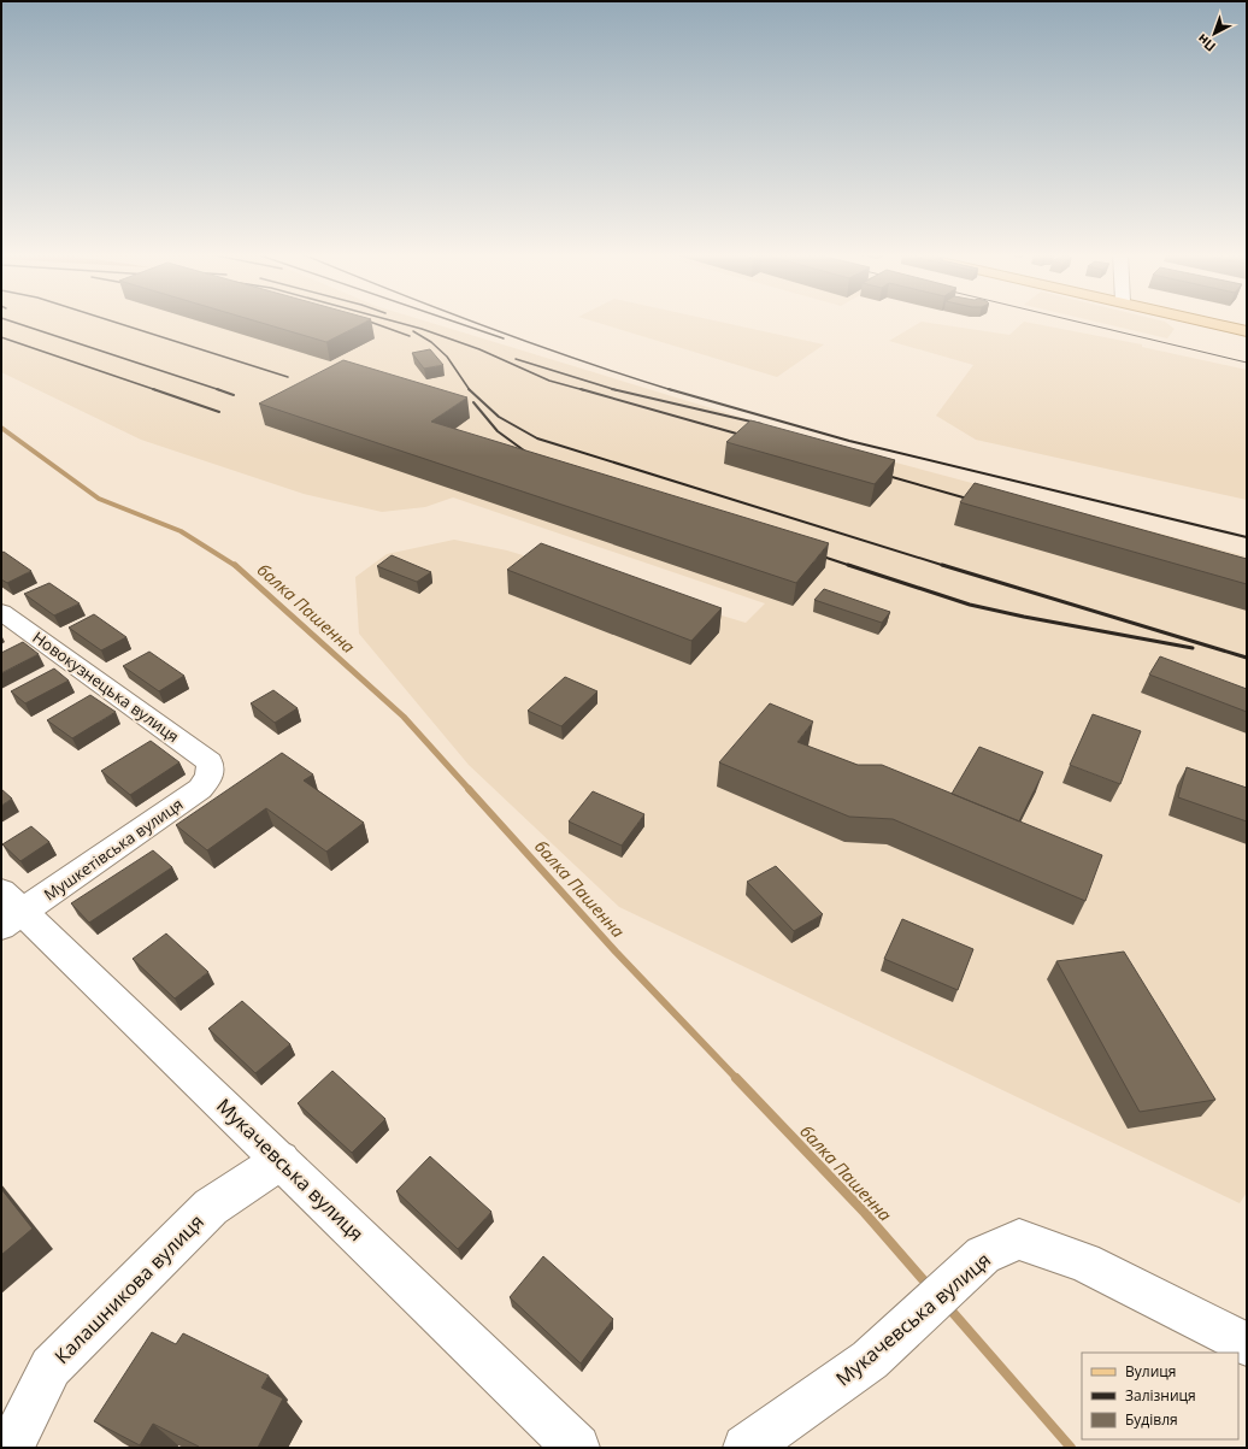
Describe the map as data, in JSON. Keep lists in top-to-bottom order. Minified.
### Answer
{"streets":{"street":["Новокузнецька вулиця","Мушкетівська вулиця","Мукачевська вулиця","Калашникова вулиця"]},"crossings":[["Новокузнецька вулиця","Мушкетівська вулиця"],["Мушкетівська вулиця","Мукачевська вулиця"],["Мукачевська вулиця","Калашникова вулиця"]],"water":["балка Пашенна"],"legend":["Вулиця","Залізниця","Будівля"],"north":"bottom left"}
